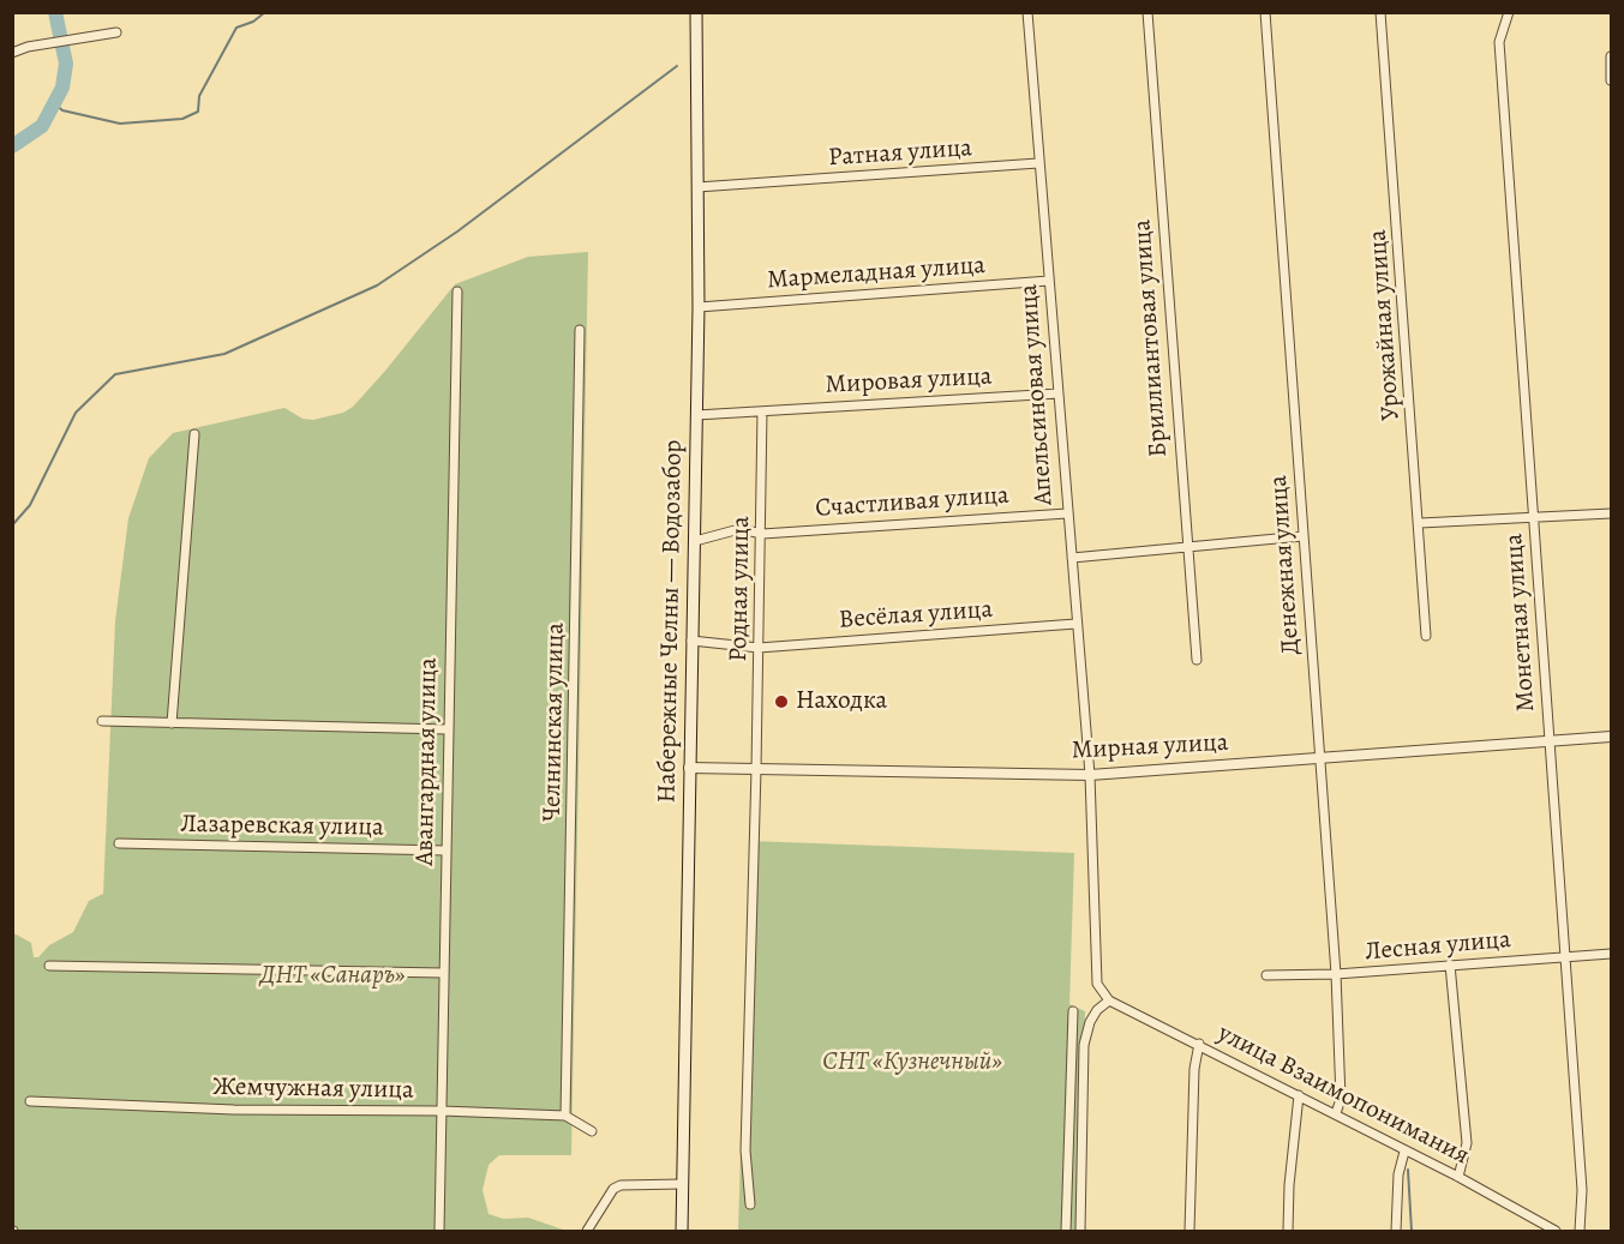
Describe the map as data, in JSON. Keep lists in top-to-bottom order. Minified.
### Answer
{"streets":{"main road":["Набережные Челны — Водозабор"],"street":["Ратная улица","Мармеладная улица","Урожайная улица","Бриллиантовая улица","Мировая улица","Апельсиновая улица","Счастливая улица","Денежная улица","Родная улица","Весёлая улица","Монетная улица","Челнинская улица","Мирная улица","Авангардная улица","Лазаревская улица","Лесная улица","Жемчужная улица","улица Взаимопонимания"]},"crossings":[["Ратная улица","Апельсиновая улица"],["Ратная улица","Набережные Челны — Водозабор"],["Мармеладная улица","Апельсиновая улица"],["Мармеладная улица","Набережные Челны — Водозабор"],["Мировая улица","Апельсиновая улица"],["Мировая улица","Родная улица"],["Мировая улица","Набережные Челны — Водозабор"],["Апельсиновая улица","Счастливая улица"],["Апельсиновая улица","Весёлая улица"],["Апельсиновая улица","Мирная улица"],["Апельсиновая улица","улица Взаимопонимания"],["Счастливая улица","Родная улица"],["Счастливая улица","Набережные Челны — Водозабор"],["Денежная улица","Мирная улица"],["Денежная улица","Лесная улица"],["Денежная улица","улица Взаимопонимания"],["Родная улица","Весёлая улица"],["Родная улица","Мирная улица"],["Весёлая улица","Набережные Челны — Водозабор"],["Набережные Челны — Водозабор","Мирная улица"],["Монетная улица","Мирная улица"],["Монетная улица","Лесная улица"],["Челнинская улица","Жемчужная улица"],["Авангардная улица","Лазаревская улица"],["Авангардная улица","Жемчужная улица"]],"parks":["ДНТ «Санаръ»","СНТ «Кузнечный»"],"places":["Находка"]}
